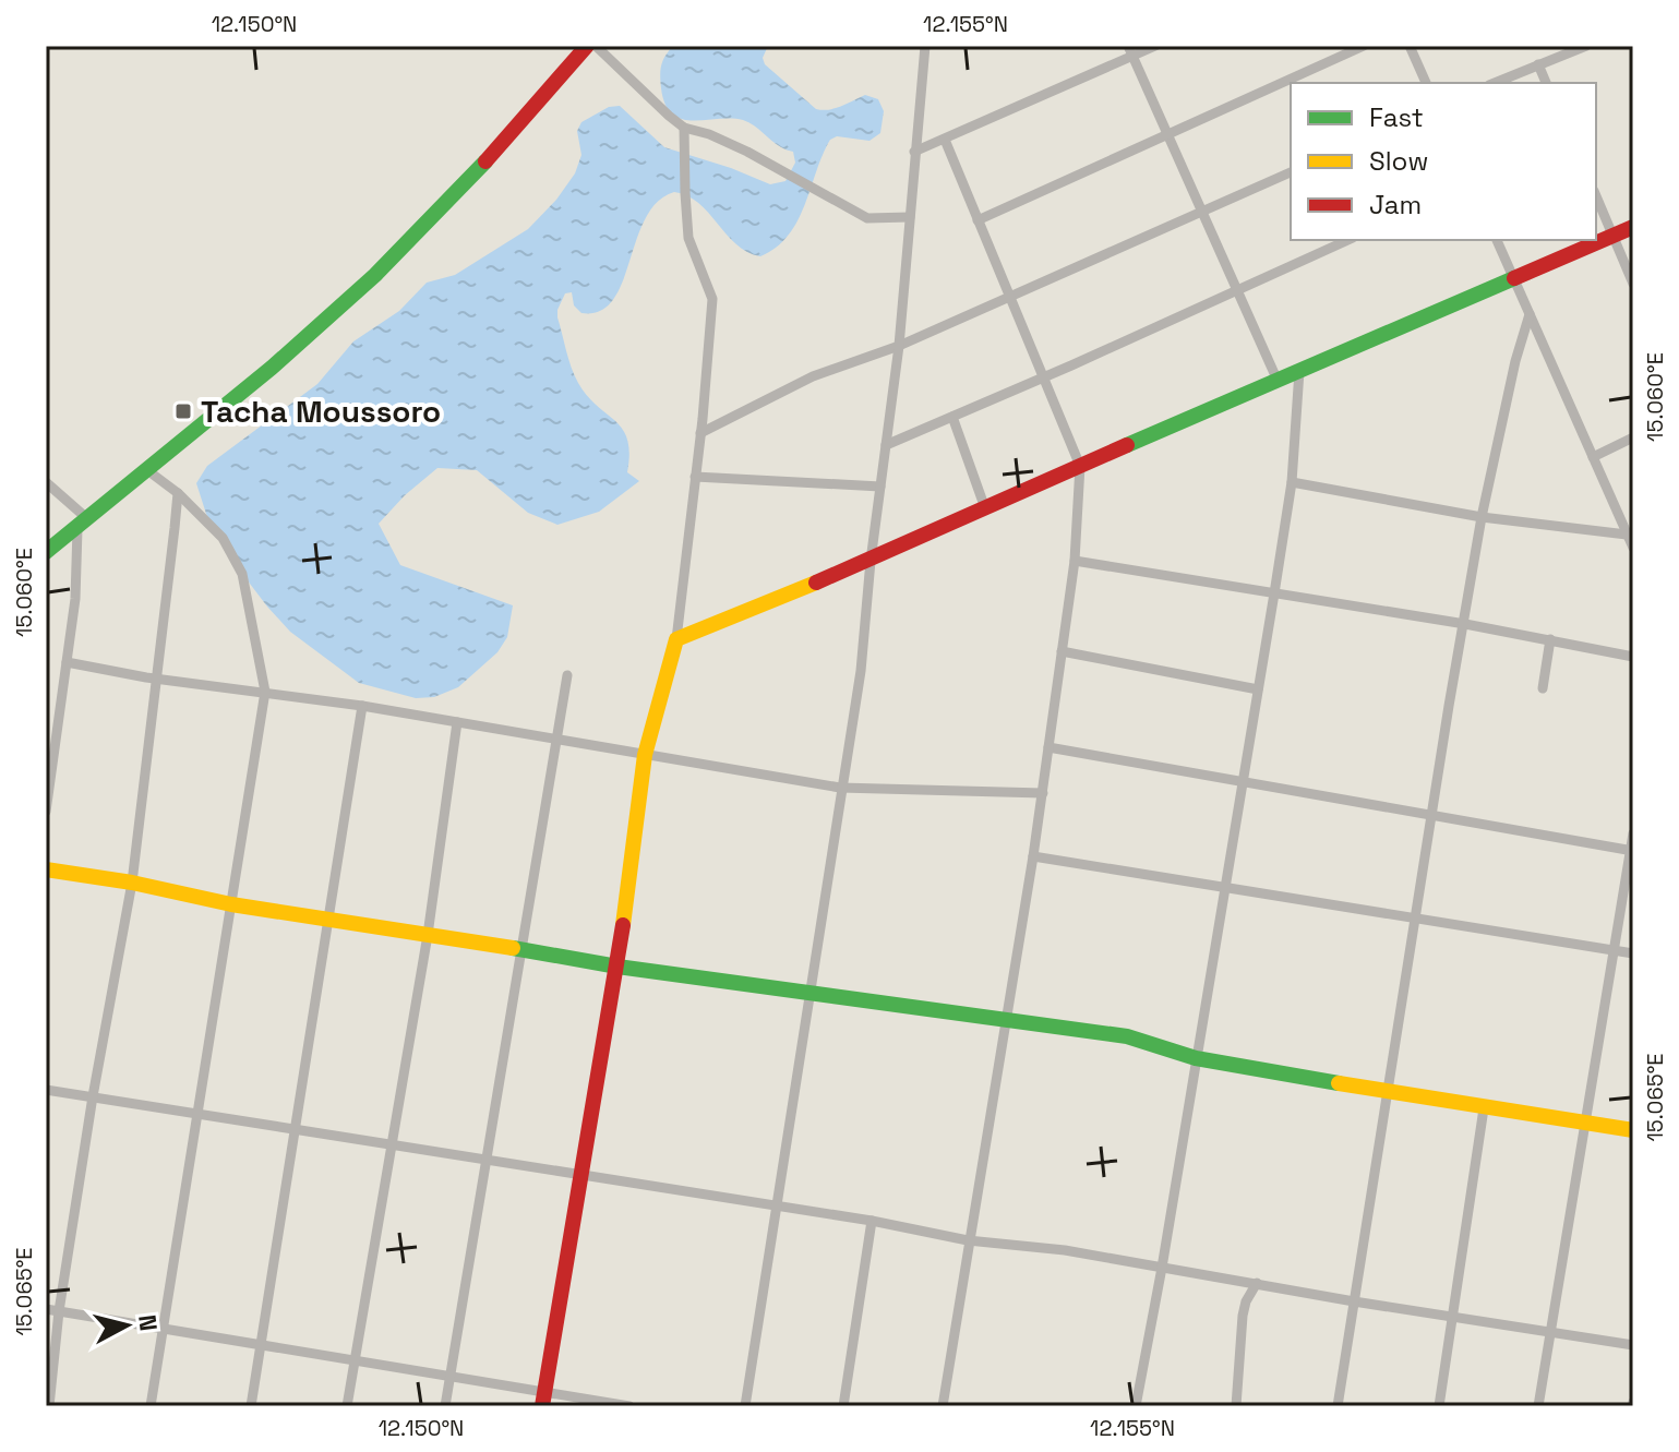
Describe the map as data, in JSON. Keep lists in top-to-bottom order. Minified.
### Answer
{"places":{"transit":["Tacha Moussoro"]},"legend":["Fast","Slow","Jam"],"north":"right","coordinates":["12.150°N","12.155°N","15.060°E","15.065°E"]}
